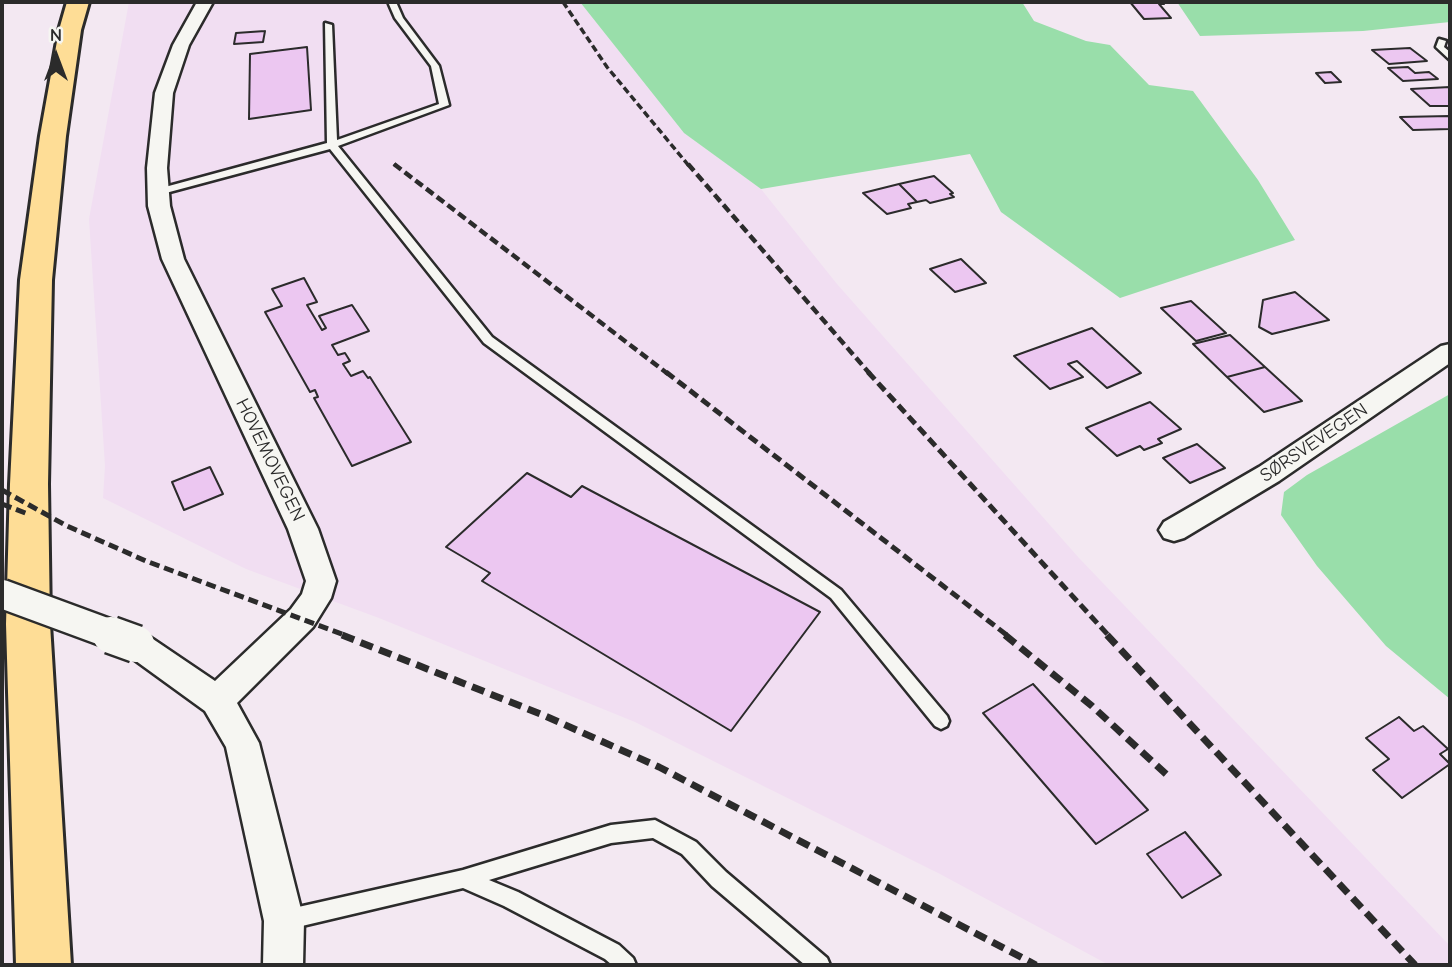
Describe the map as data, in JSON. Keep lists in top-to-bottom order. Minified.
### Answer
{"streets":{"street":["SØRSVEVEGEN","HOVEMOVEGEN"]},"north":"top"}
